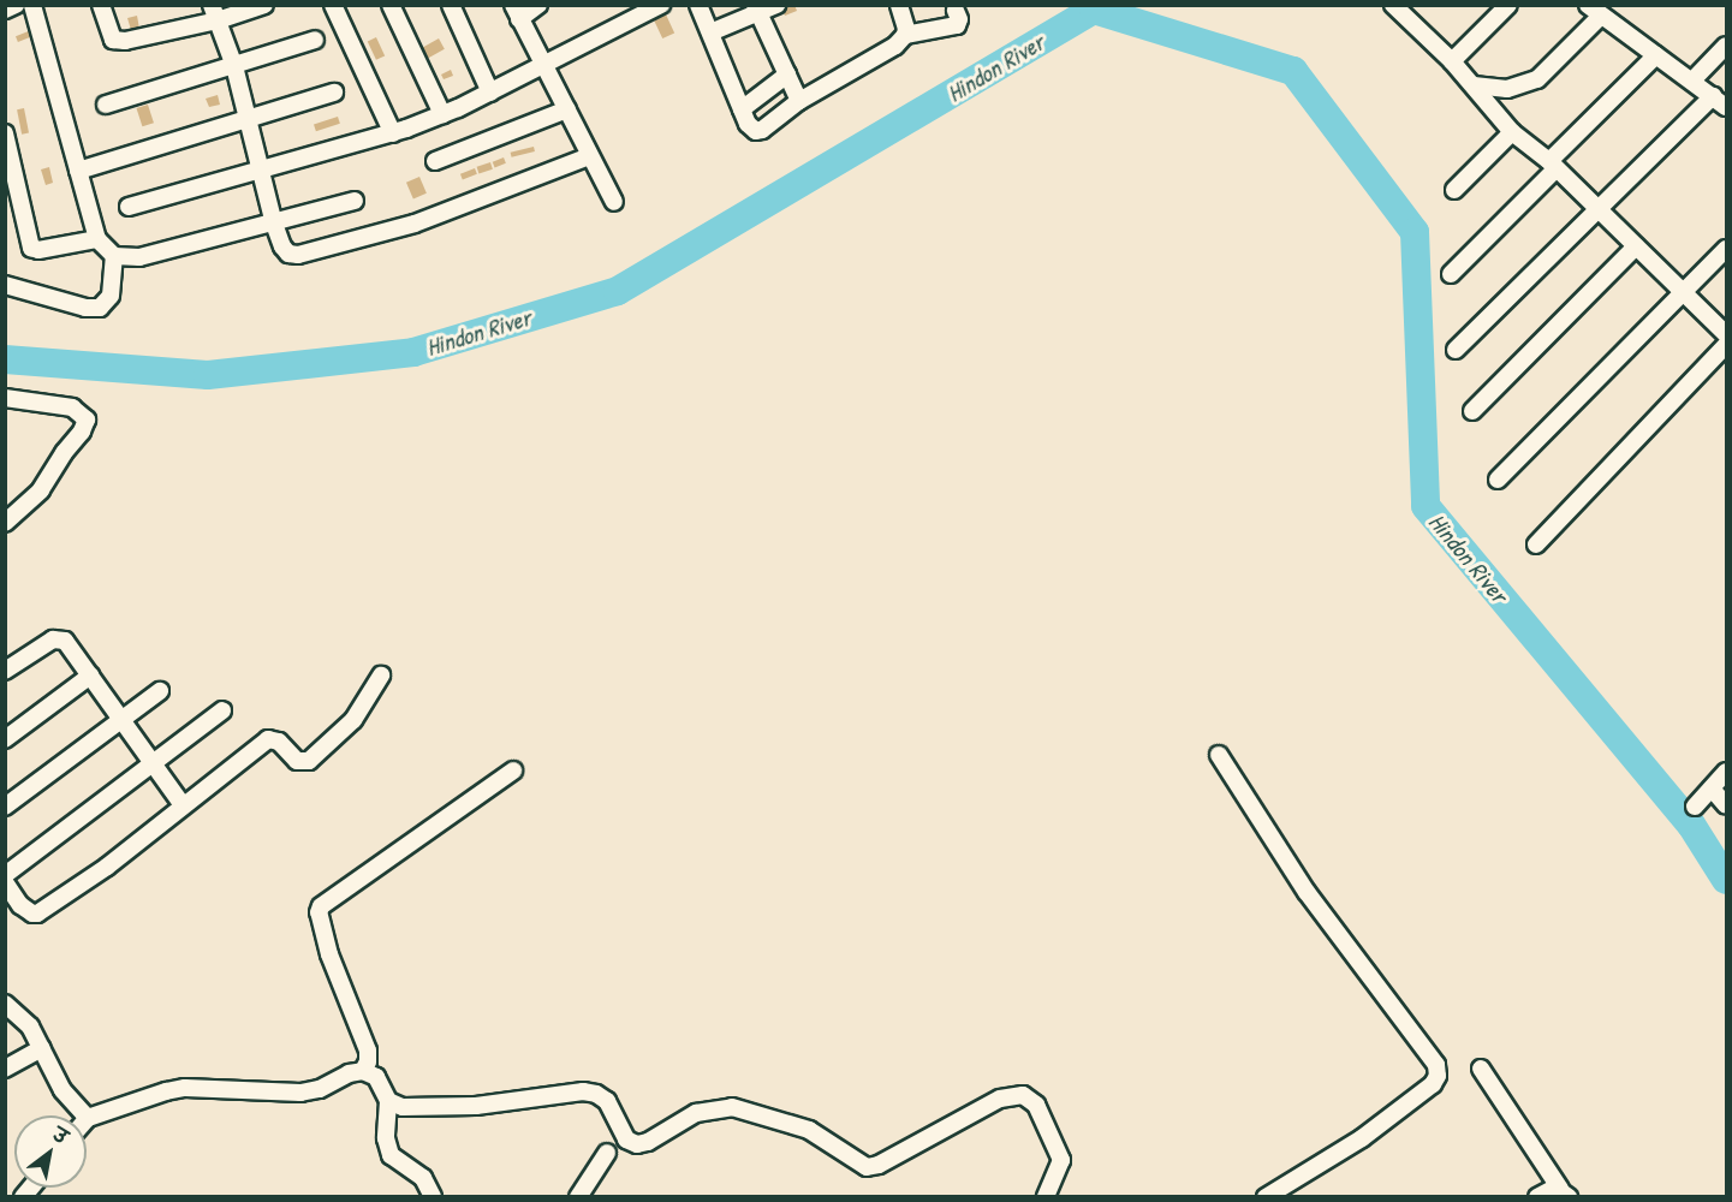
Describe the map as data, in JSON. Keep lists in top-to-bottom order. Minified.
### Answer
{"water":["Hindon River"],"north":"top right"}
